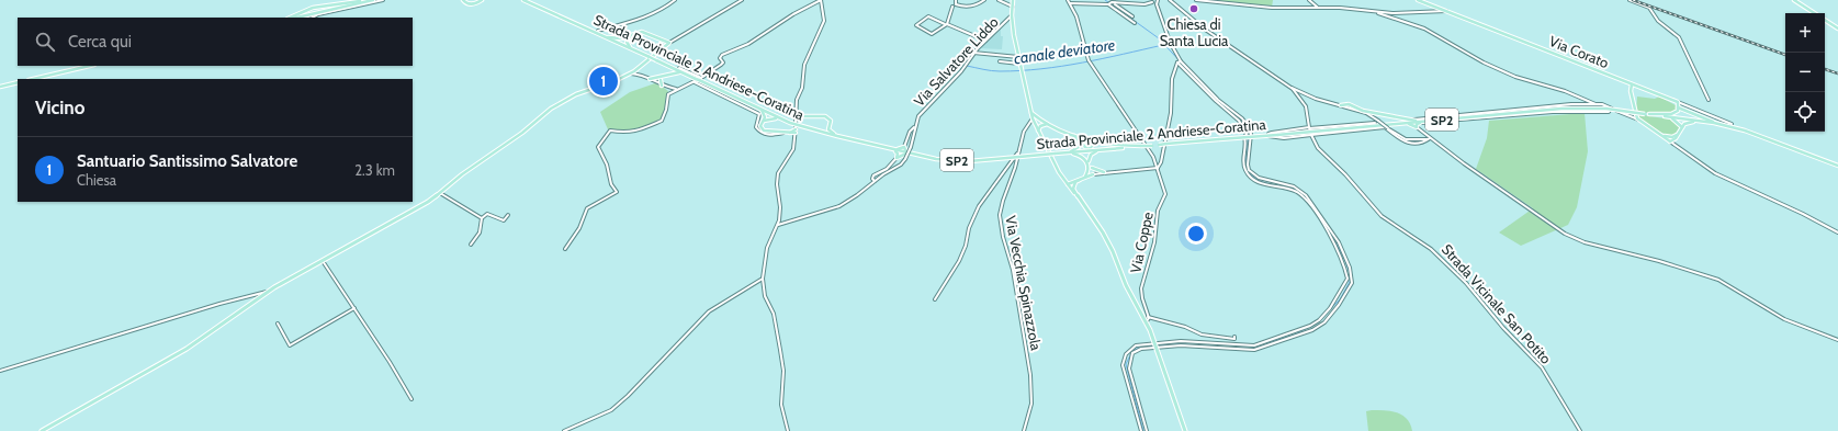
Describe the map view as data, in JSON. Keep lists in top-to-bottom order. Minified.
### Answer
{"streets":{"main road":["Via Corato","Strada Provinciale 2 Andriese-Coratina","SP2"],"street":["Via Salvatore Liddo","Via Coppe","Via Vecchia Spinazzola","Strada Vicinale San Potito"]},"water":["canale deviatore"],"places":["Chiesa di Santa Lucia"],"page":{"map_buttons":["+","−"],"search":"Cerca qui","pins":"1","heading":"Vicino","list":[{"mark":"1","name":"Santuario Santissimo Salvatore","note":"Chiesa","value":"2.3 km"}]}}
